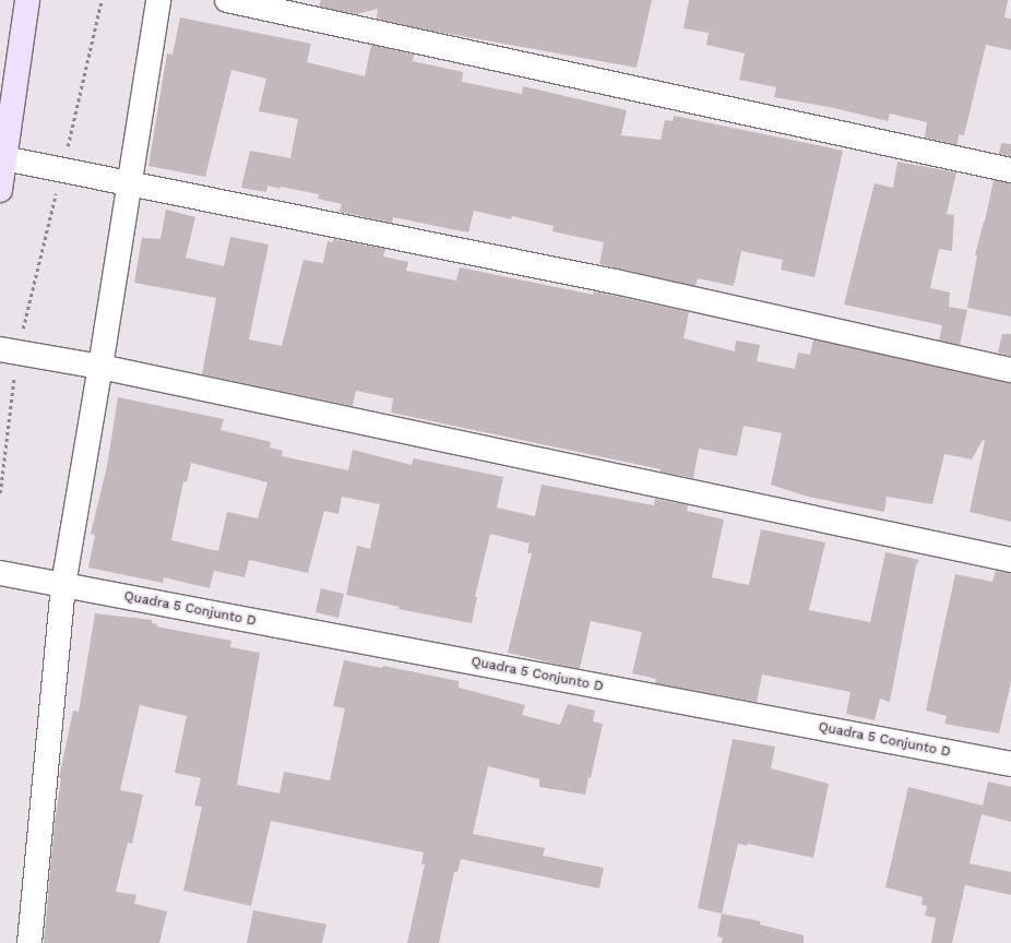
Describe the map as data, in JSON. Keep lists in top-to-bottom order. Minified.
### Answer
{"streets":{"street":["Quadra 5 Conjunto D"]}}
